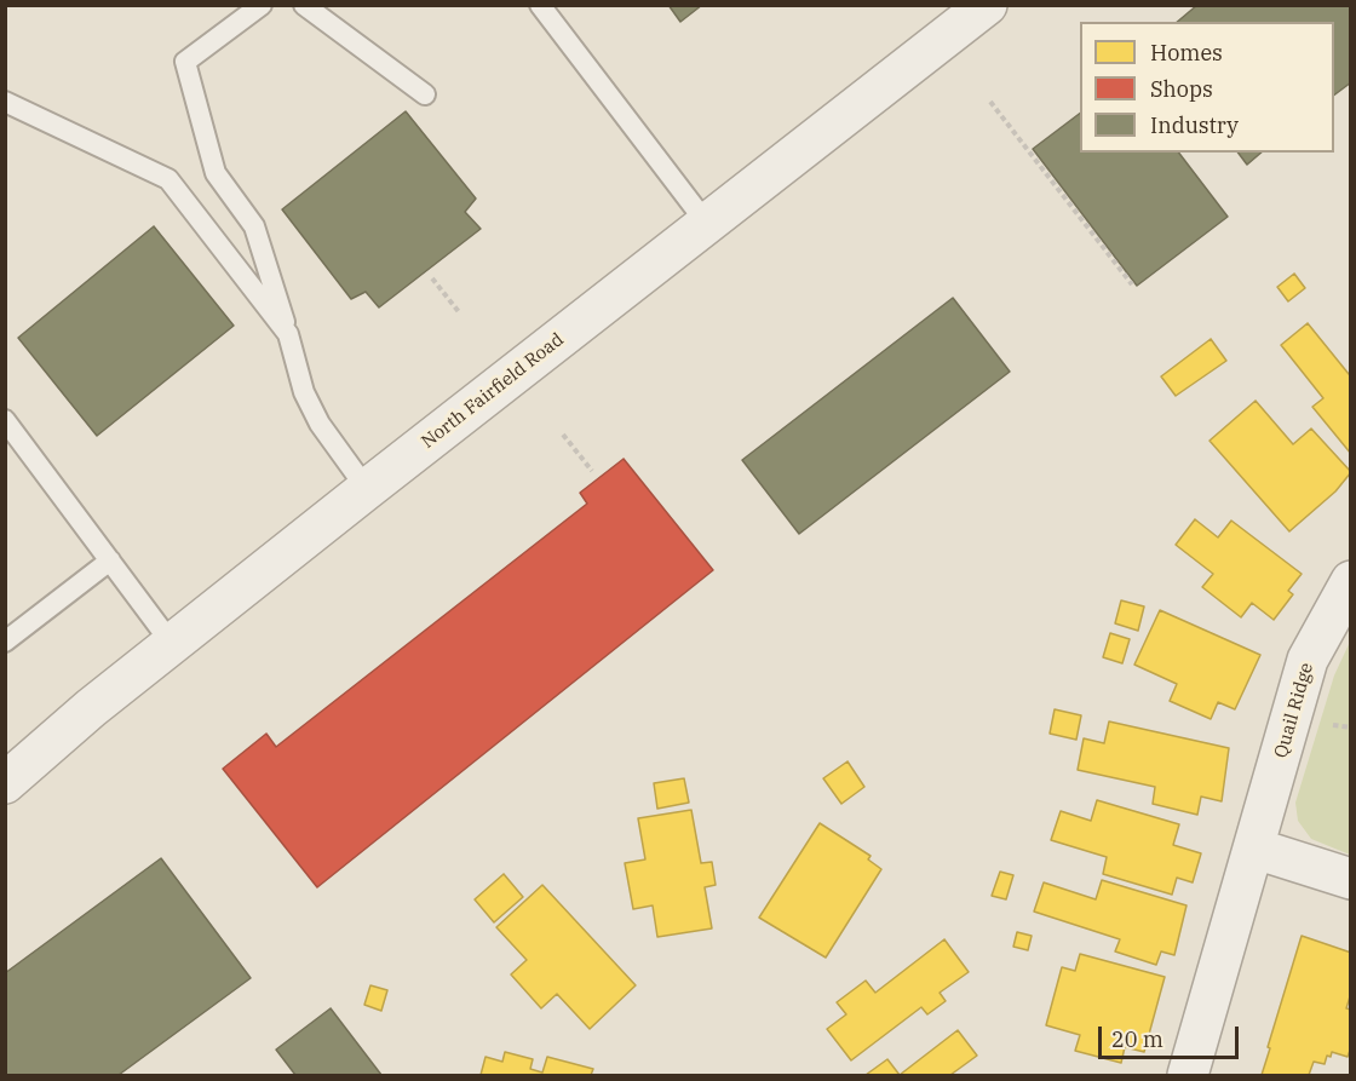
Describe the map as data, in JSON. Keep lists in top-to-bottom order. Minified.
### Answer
{"streets":{"street":["North Fairfield Road","Quail Ridge"]},"legend":["Homes","Shops","Industry"],"scale_bar":"20 m"}
